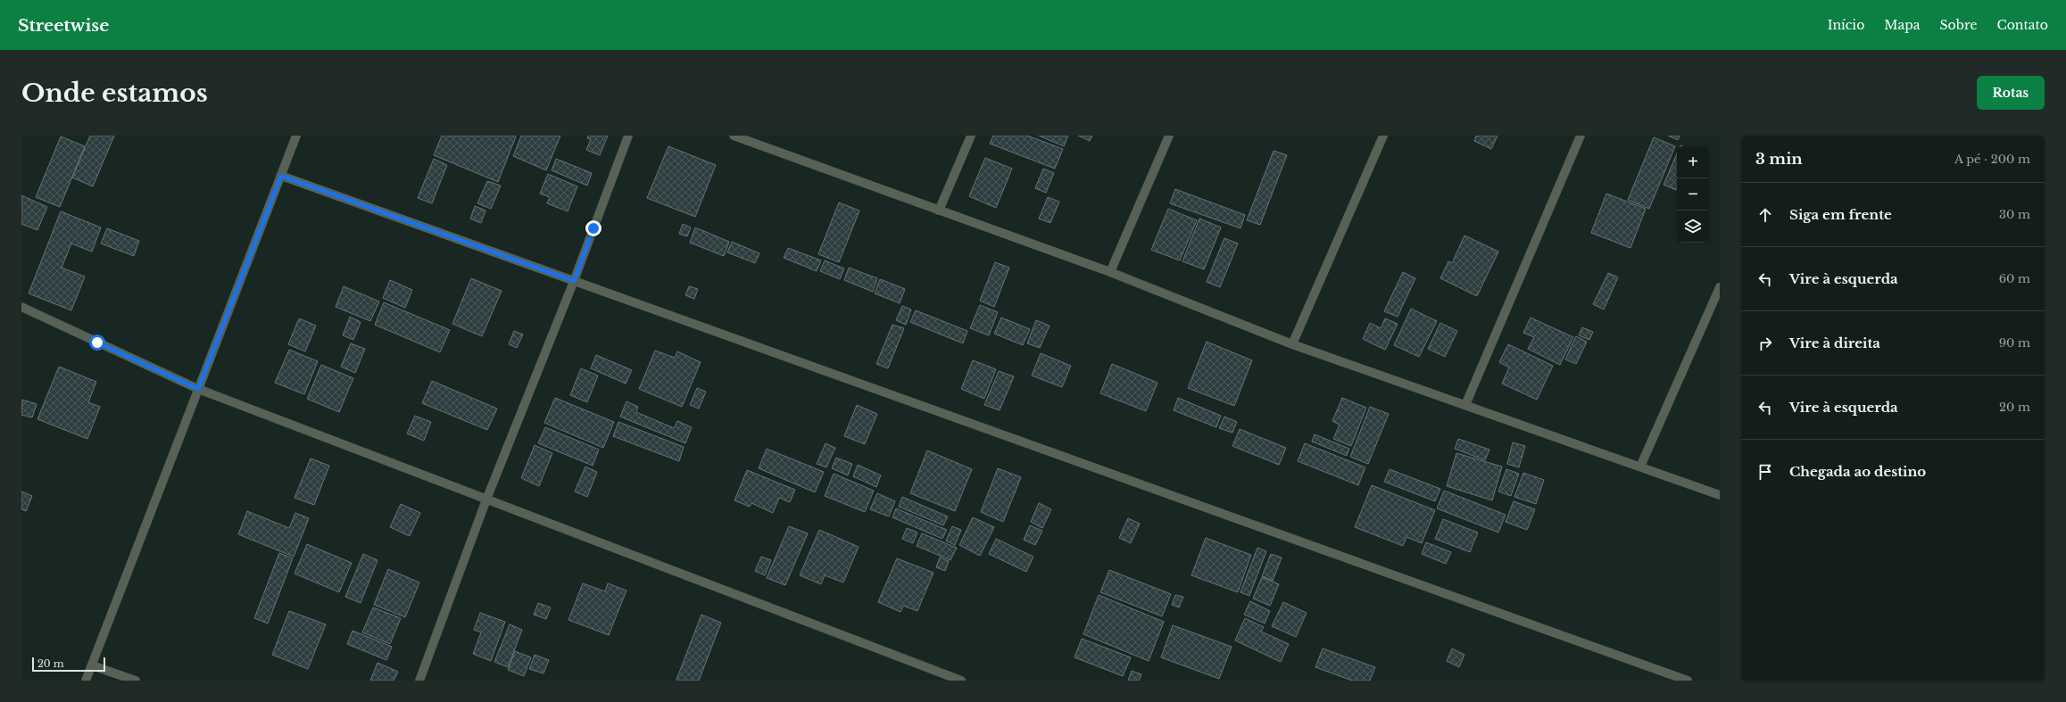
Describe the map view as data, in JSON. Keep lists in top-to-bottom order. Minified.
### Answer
{"scale_bar":"20 m","page":{"header":"Streetwise","nav":["Início","Mapa","Sobre","Contato"],"buttons":"Rotas","title":"Onde estamos","heading":["3 min","A pé · 200 m"],"map_buttons":["+","−"],"list":[["Siga em frente","30 m"],["Vire à esquerda","60 m"],["Vire à direita","90 m"],["Vire à esquerda","20 m"],"Chegada ao destino"],"scale":"20 m"}}
